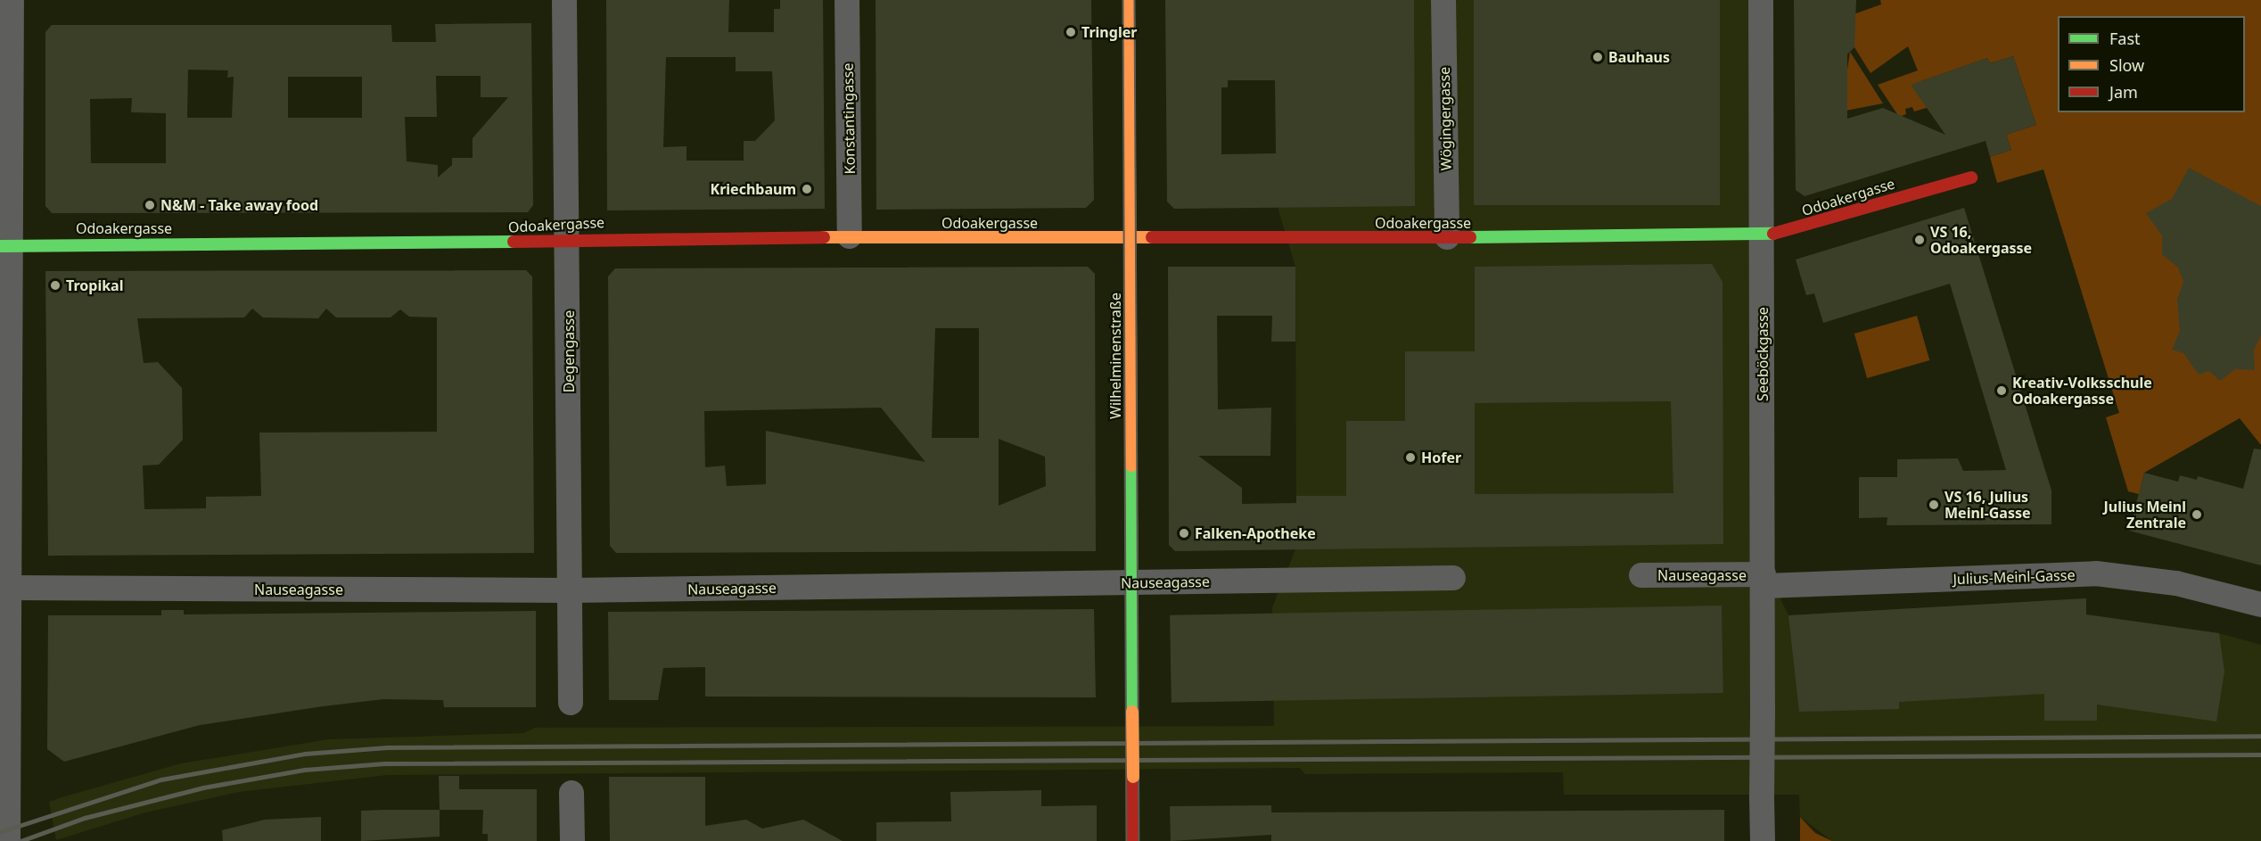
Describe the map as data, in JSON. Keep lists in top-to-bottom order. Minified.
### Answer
{"streets":{"street":["Konstantingasse","Wögingergasse","Odoakergasse","Degengasse","Seeböckgasse","Wilhelminenstraße","Nauseagasse","Julius-Meinl-Gasse"]},"crossings":[["Konstantingasse","Odoakergasse"],["Wögingergasse","Odoakergasse"],["Odoakergasse","Degengasse"],["Odoakergasse","Seeböckgasse"],["Odoakergasse","Wilhelminenstraße"],["Degengasse","Nauseagasse"],["Seeböckgasse","Nauseagasse"],["Seeböckgasse","Julius-Meinl-Gasse"],["Wilhelminenstraße","Nauseagasse"],["Nauseagasse","Julius-Meinl-Gasse"]],"places":["Tringler","Bauhaus","Kriechbaum","N&M - Take away food","VS 16, Odoakergasse","Tropikal","Kreativ-Volksschule Odoakergasse","Hofer","VS 16, Julius Meinl-Gasse","Julius Meinl Zentrale","Falken-Apotheke"],"legend":["Fast","Slow","Jam"]}
